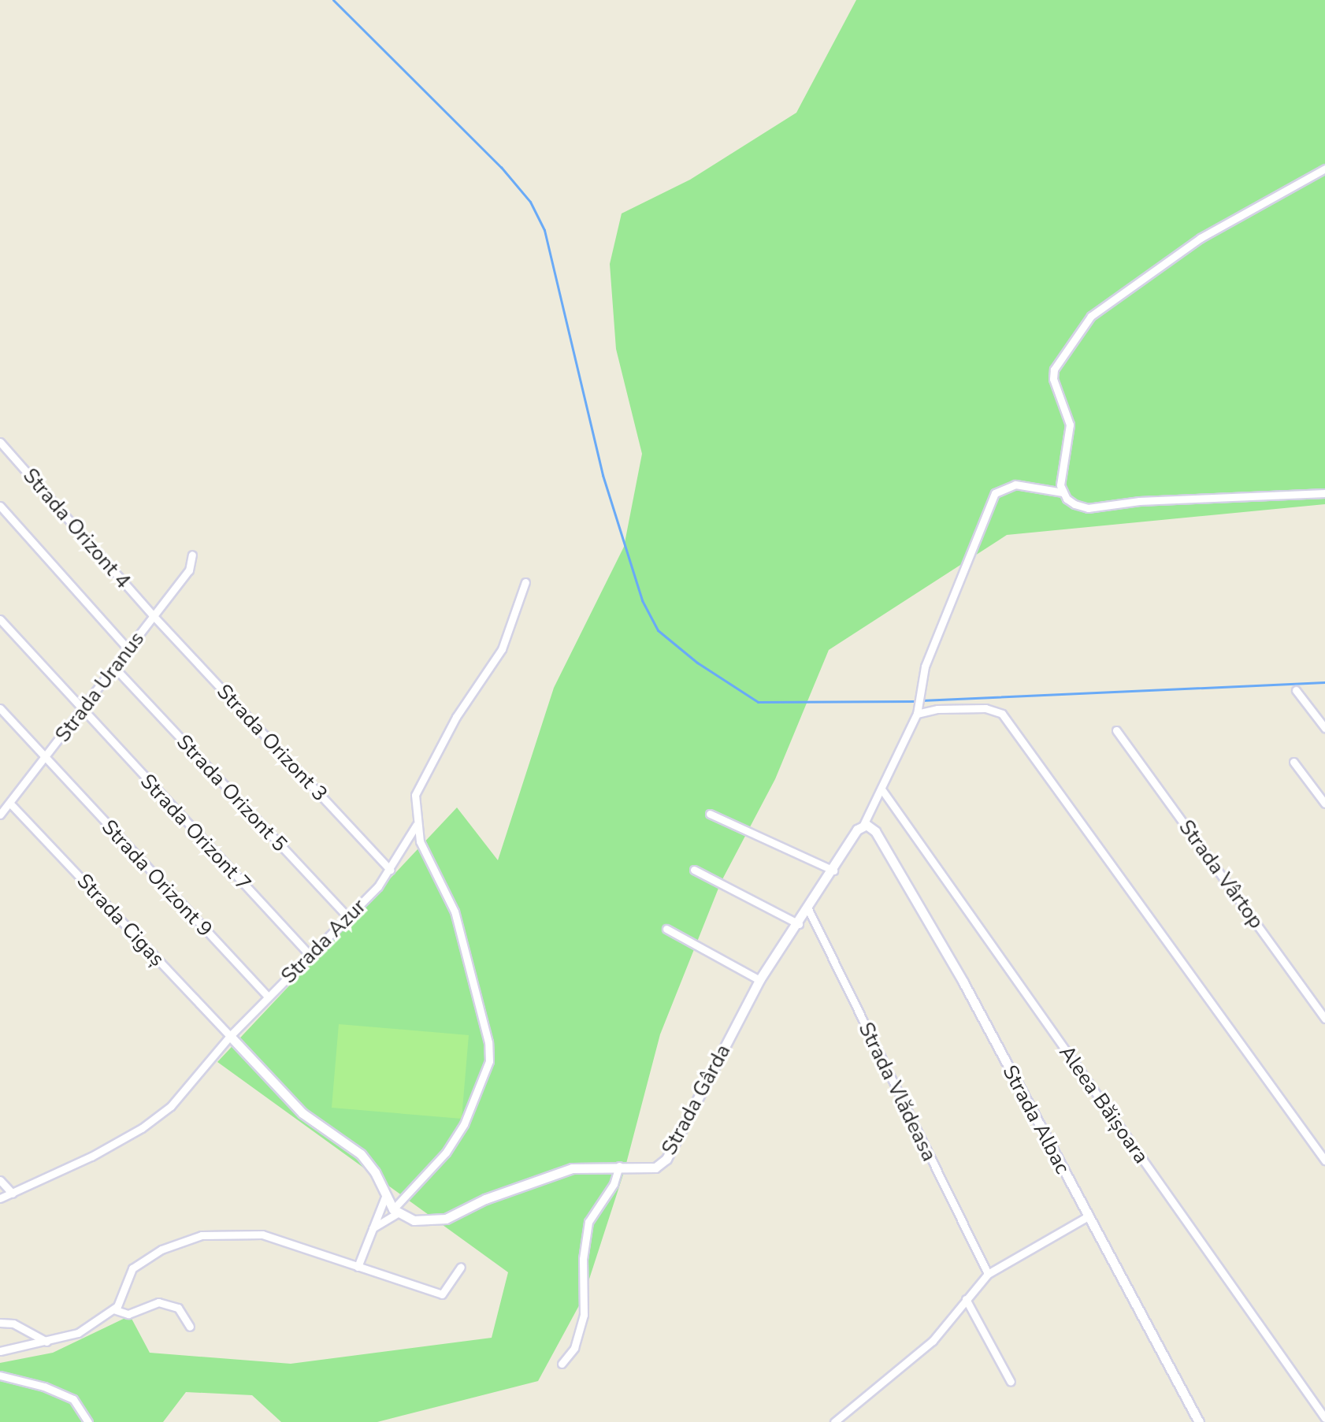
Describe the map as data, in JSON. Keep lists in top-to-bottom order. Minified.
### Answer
{"streets":{"street":["Strada Orizont 4","Strada Uranus","Strada Orizont 3","Strada Orizont 5","Strada Orizont 7","Strada Vârtop","Strada Orizont 9","Strada Cigaș","Strada Azur","Strada Vlădeasa","Strada Gârda","Aleea Băișoara","Strada Albac"]},"crossings":[["Strada Orizont 4","Strada Uranus"],["Strada Orizont 4","Strada Orizont 3"],["Strada Uranus","Strada Orizont 3"],["Strada Uranus","Strada Orizont 5"],["Strada Uranus","Strada Orizont 7"],["Strada Uranus","Strada Orizont 9"],["Strada Uranus","Strada Cigaș"],["Strada Orizont 3","Strada Azur"],["Strada Orizont 5","Strada Azur"],["Strada Orizont 7","Strada Azur"],["Strada Orizont 9","Strada Azur"],["Strada Cigaș","Strada Azur"],["Strada Vlădeasa","Strada Gârda"],["Strada Gârda","Aleea Băișoara"],["Strada Gârda","Strada Albac"]]}
